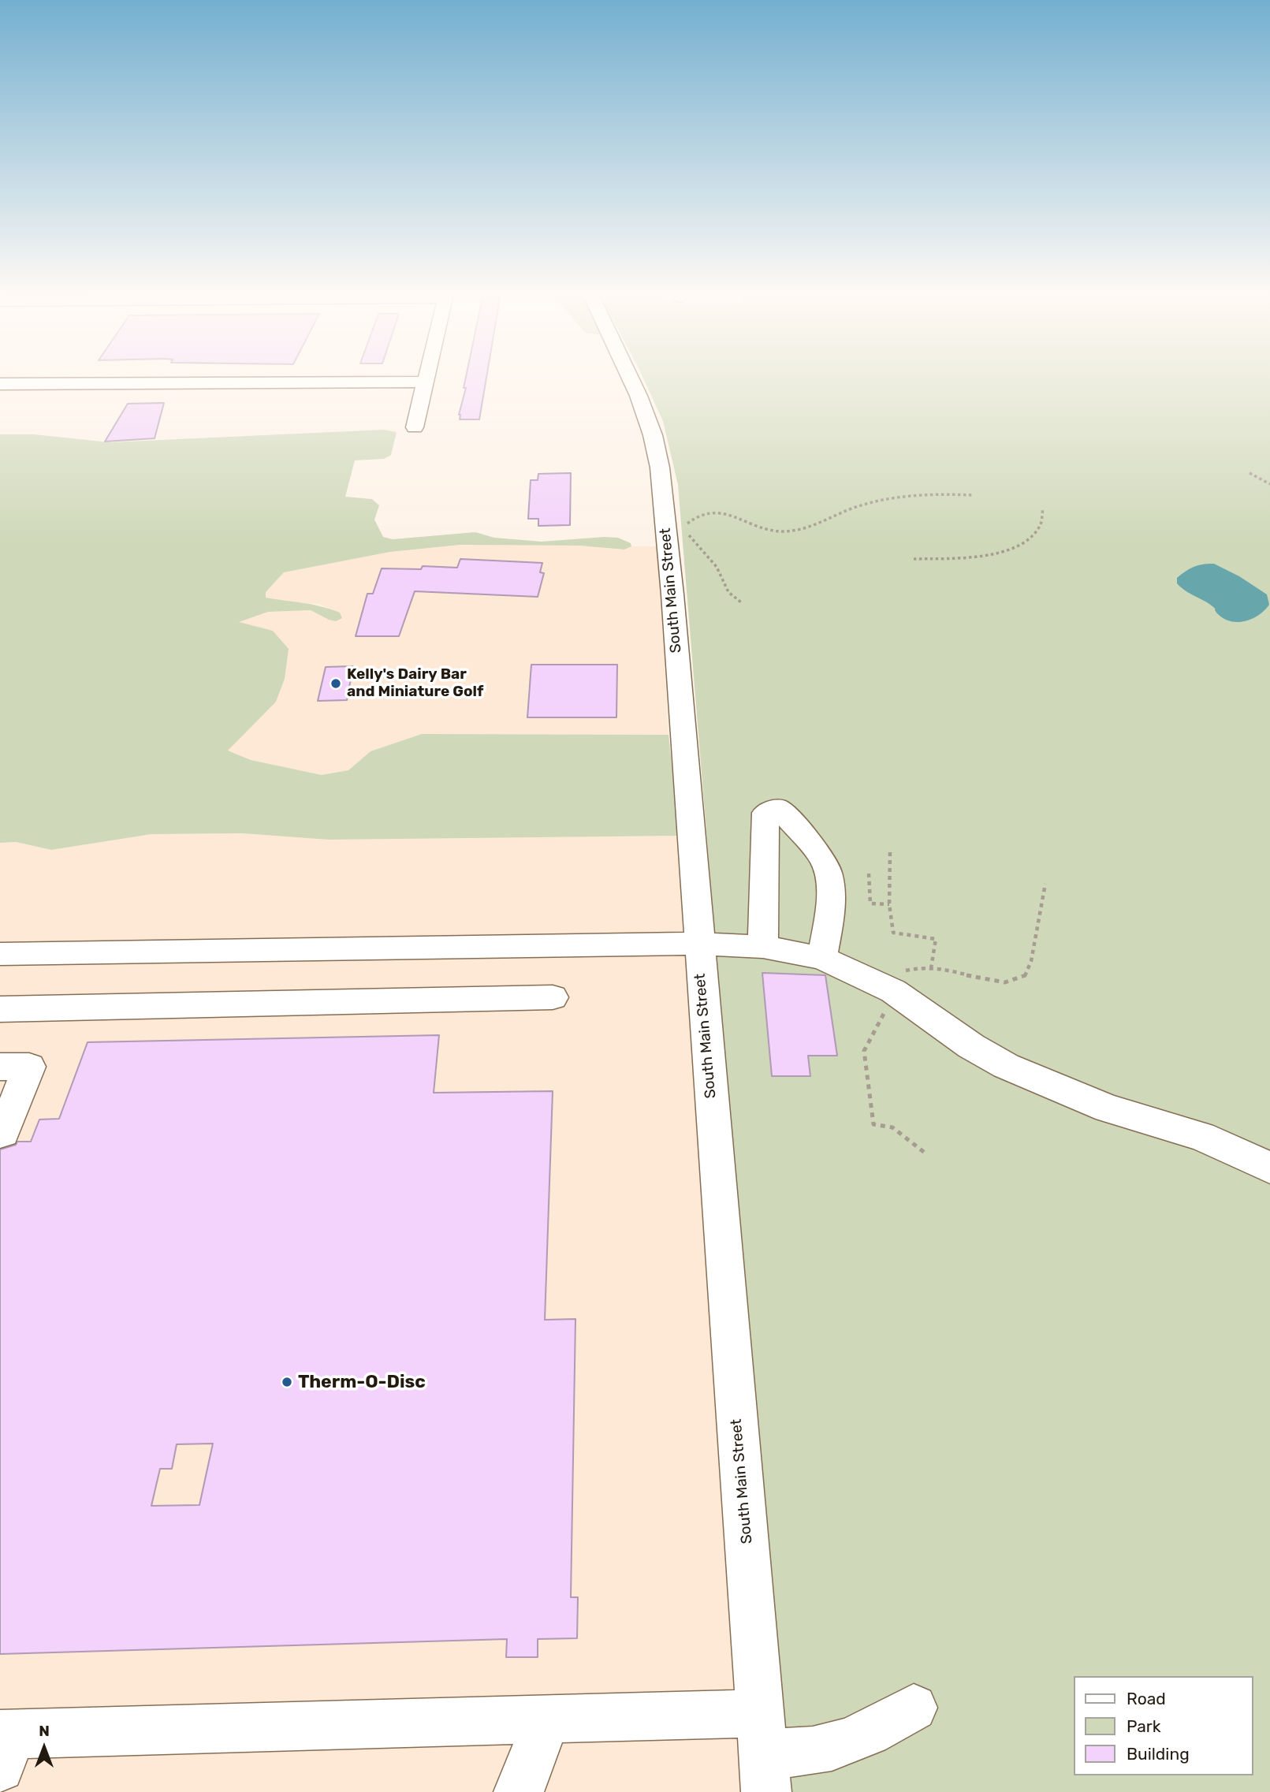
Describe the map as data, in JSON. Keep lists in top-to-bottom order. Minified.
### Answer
{"streets":{"street":["South Main Street"]},"places":["Kelly's Dairy Bar and Miniature Golf","Therm-O-Disc"],"legend":["Road","Park","Building"],"north":"top"}
